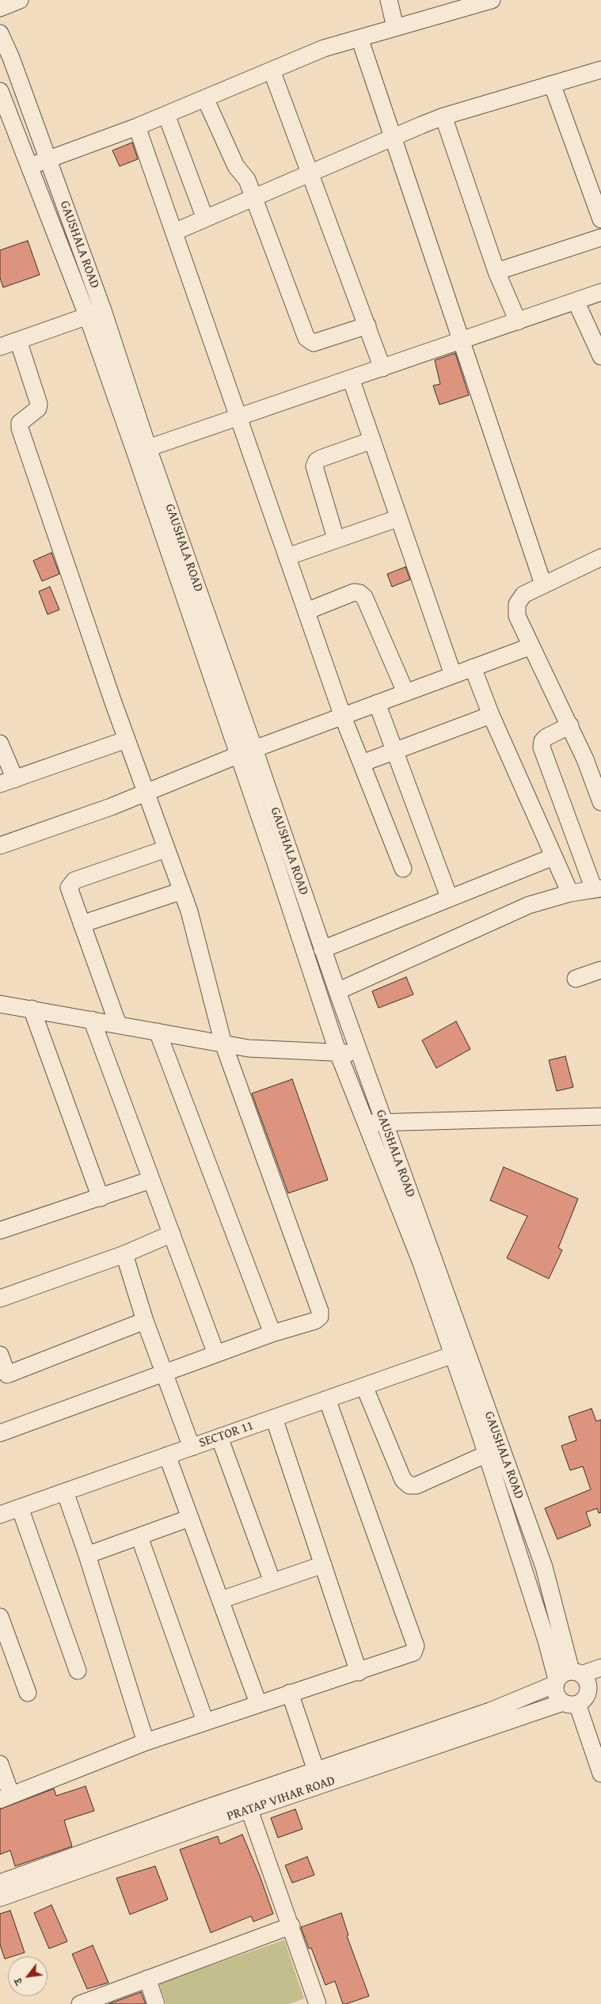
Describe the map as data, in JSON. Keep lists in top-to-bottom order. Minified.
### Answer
{"streets":{"street":["GAUSHALA ROAD","SECTOR 11","PRATAP VIHAR ROAD"]},"crossings":[["GAUSHALA ROAD","SECTOR 11"],["GAUSHALA ROAD","PRATAP VIHAR ROAD"]],"north":"bottom left"}
